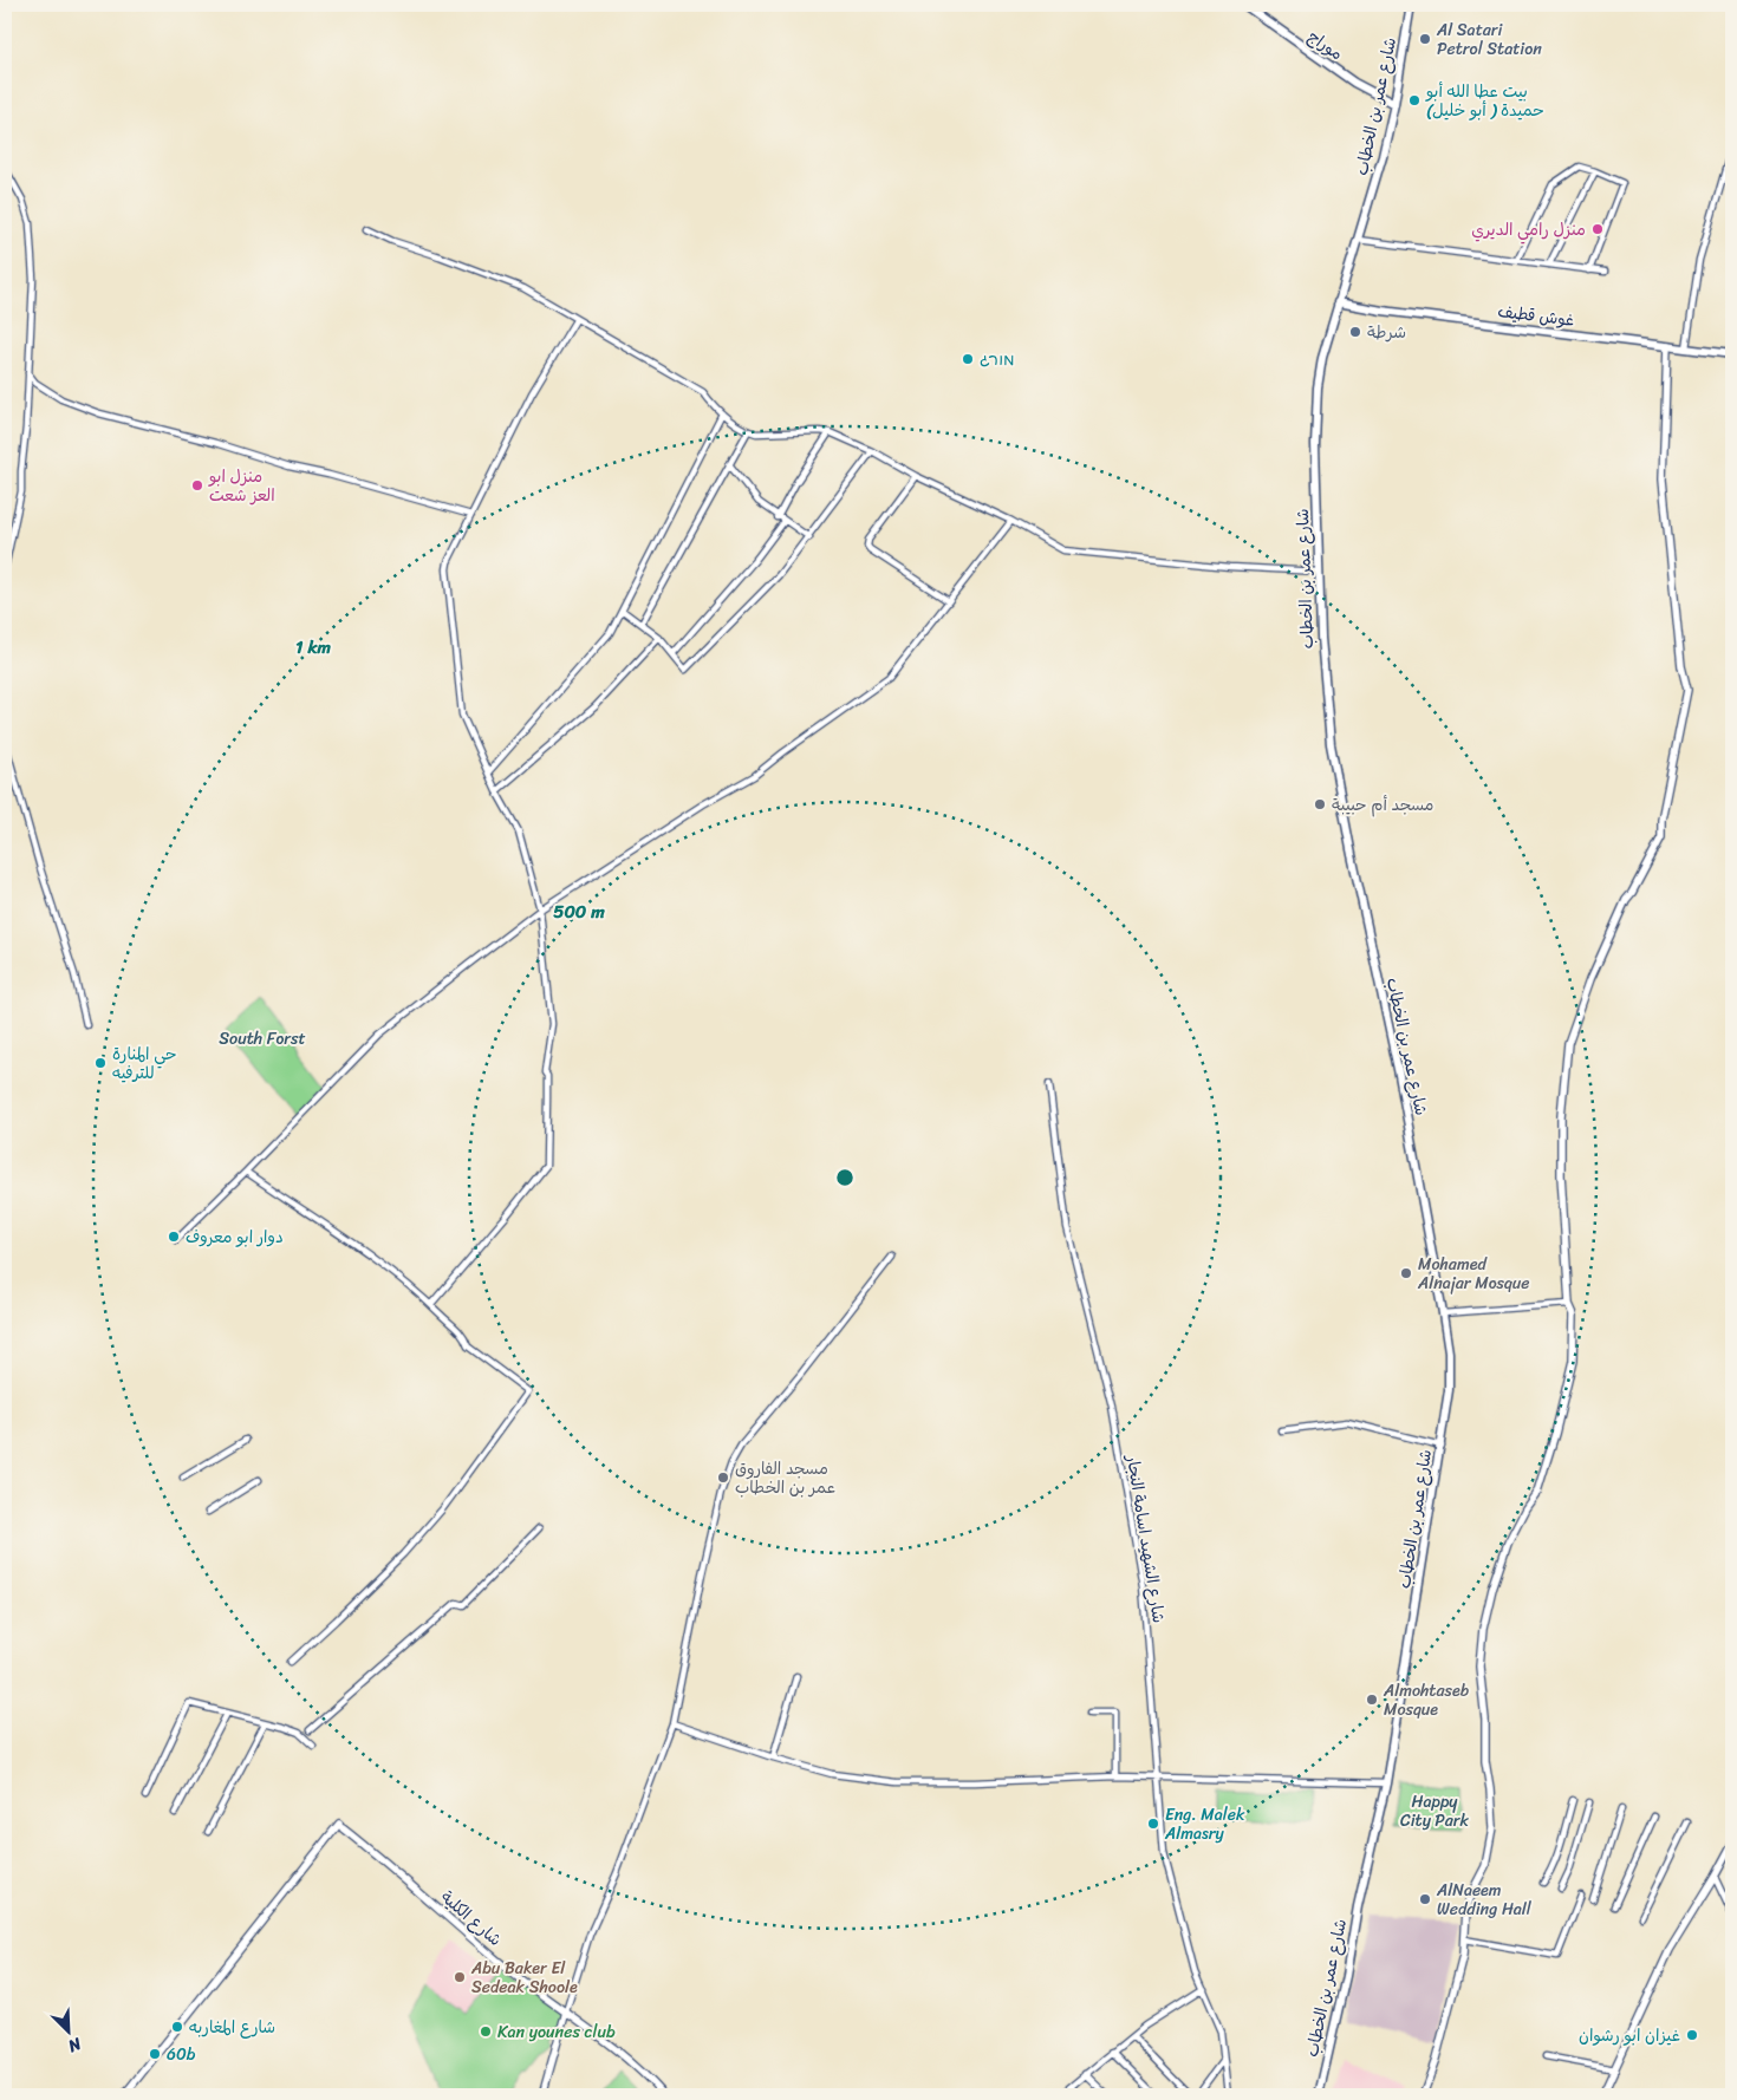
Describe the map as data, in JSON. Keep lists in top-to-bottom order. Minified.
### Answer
{"streets":{"main road":["موراج","شارع عمر بن الخطاب","غوش قطيف"],"street":["شارع الشهيد اسامة النجار","شارع الكلية"]},"crossings":[["موراج","شارع عمر بن الخطاب"],["شارع عمر بن الخطاب","غوش قطيف"]],"parks":["South Forst","Happy City Park"],"places":["Al Satari Petrol Station","بيت عطا الله أبو حميدة ( أبو خليل)","منزل رامي الديري","شرطة","מורג","منزل ابو العز شعت","مسجد أم حبيبة","حي المنارة للترفيه","دوار ابو معروف","Mohamed Alnajar Mosque","مسجد الفاروق عمر بن الخطاب","Almohtaseb Mosque","Eng. Malek Almasry","AlNaeem Wedding Hall","Abu Baker El Sedeak Shoole","شارع المغاربه","Kan younes club","غيزان ابو رشوان","60b"],"north":"bottom right","rings":["1 km","500 m"]}
